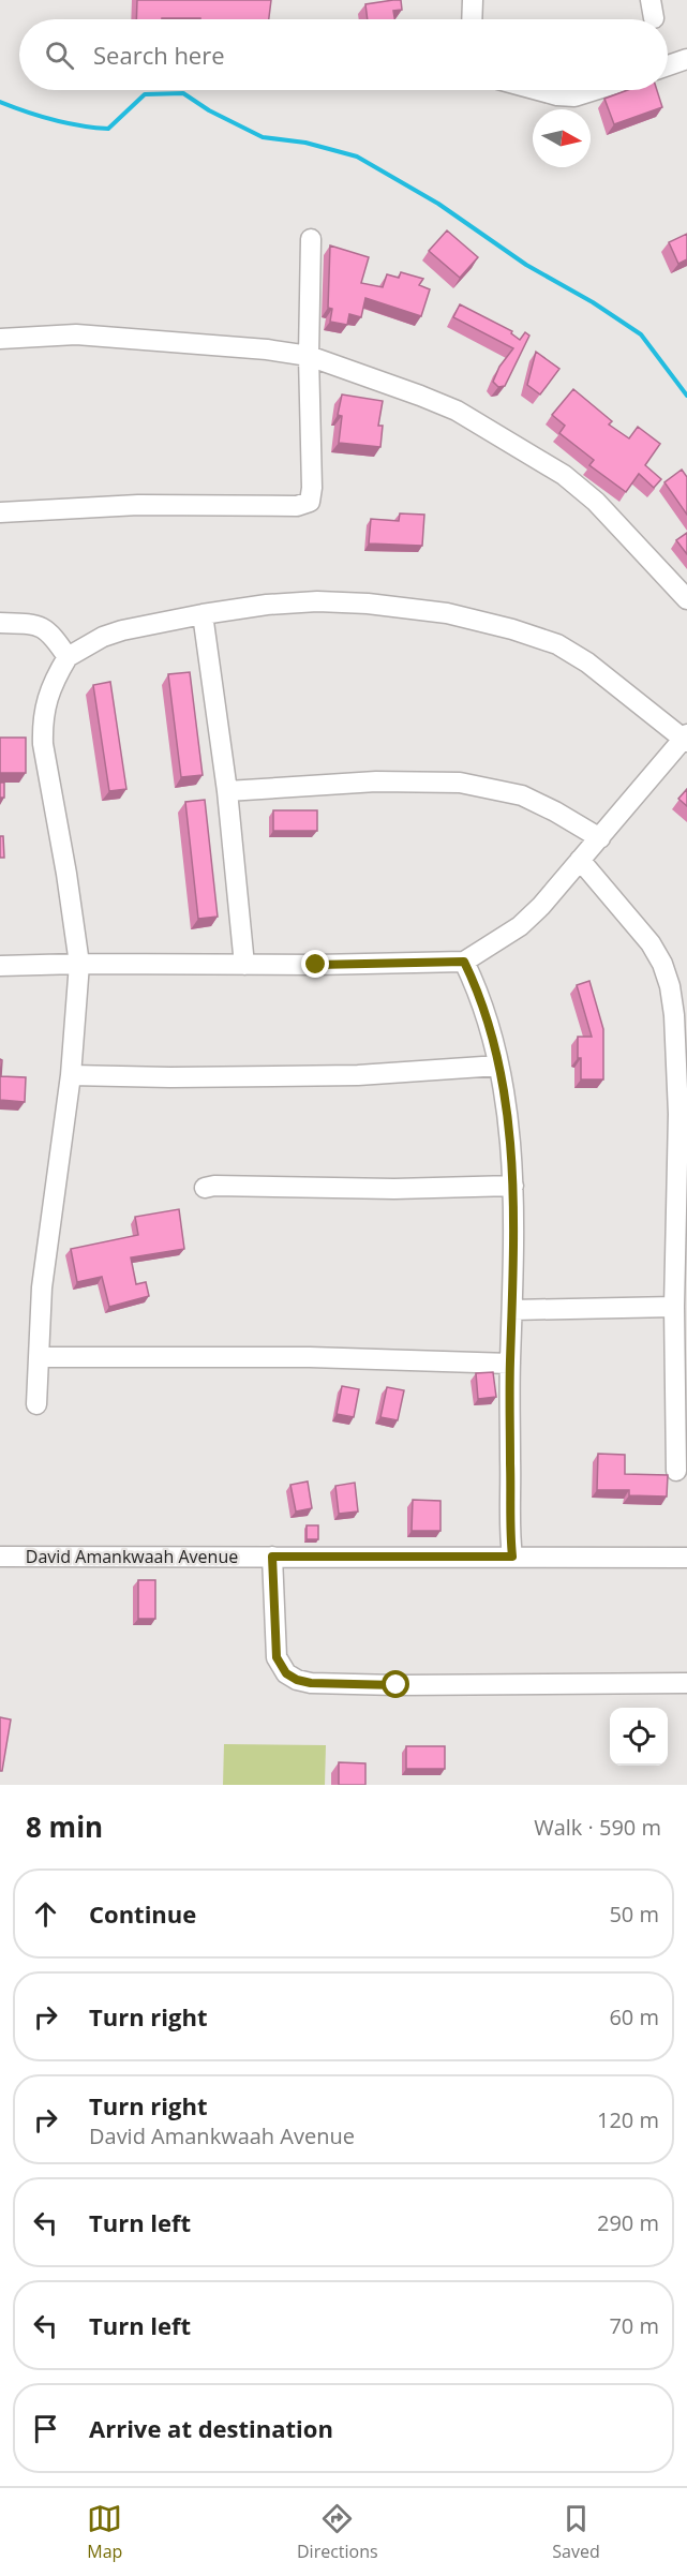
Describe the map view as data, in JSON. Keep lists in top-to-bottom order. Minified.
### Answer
{"streets":{"street":["David Amankwaah Avenue"]},"north":"right","page":{"search":"Search here","heading":["8 min","Walk · 590 m"],"list":[["Continue","50 m"],["Turn right","60 m"],["Turn right","David Amankwaah Avenue","120 m"],["Turn left","290 m"],["Turn left","70 m"],"Arrive at destination"],"nav":["Map","Directions","Saved"]}}
